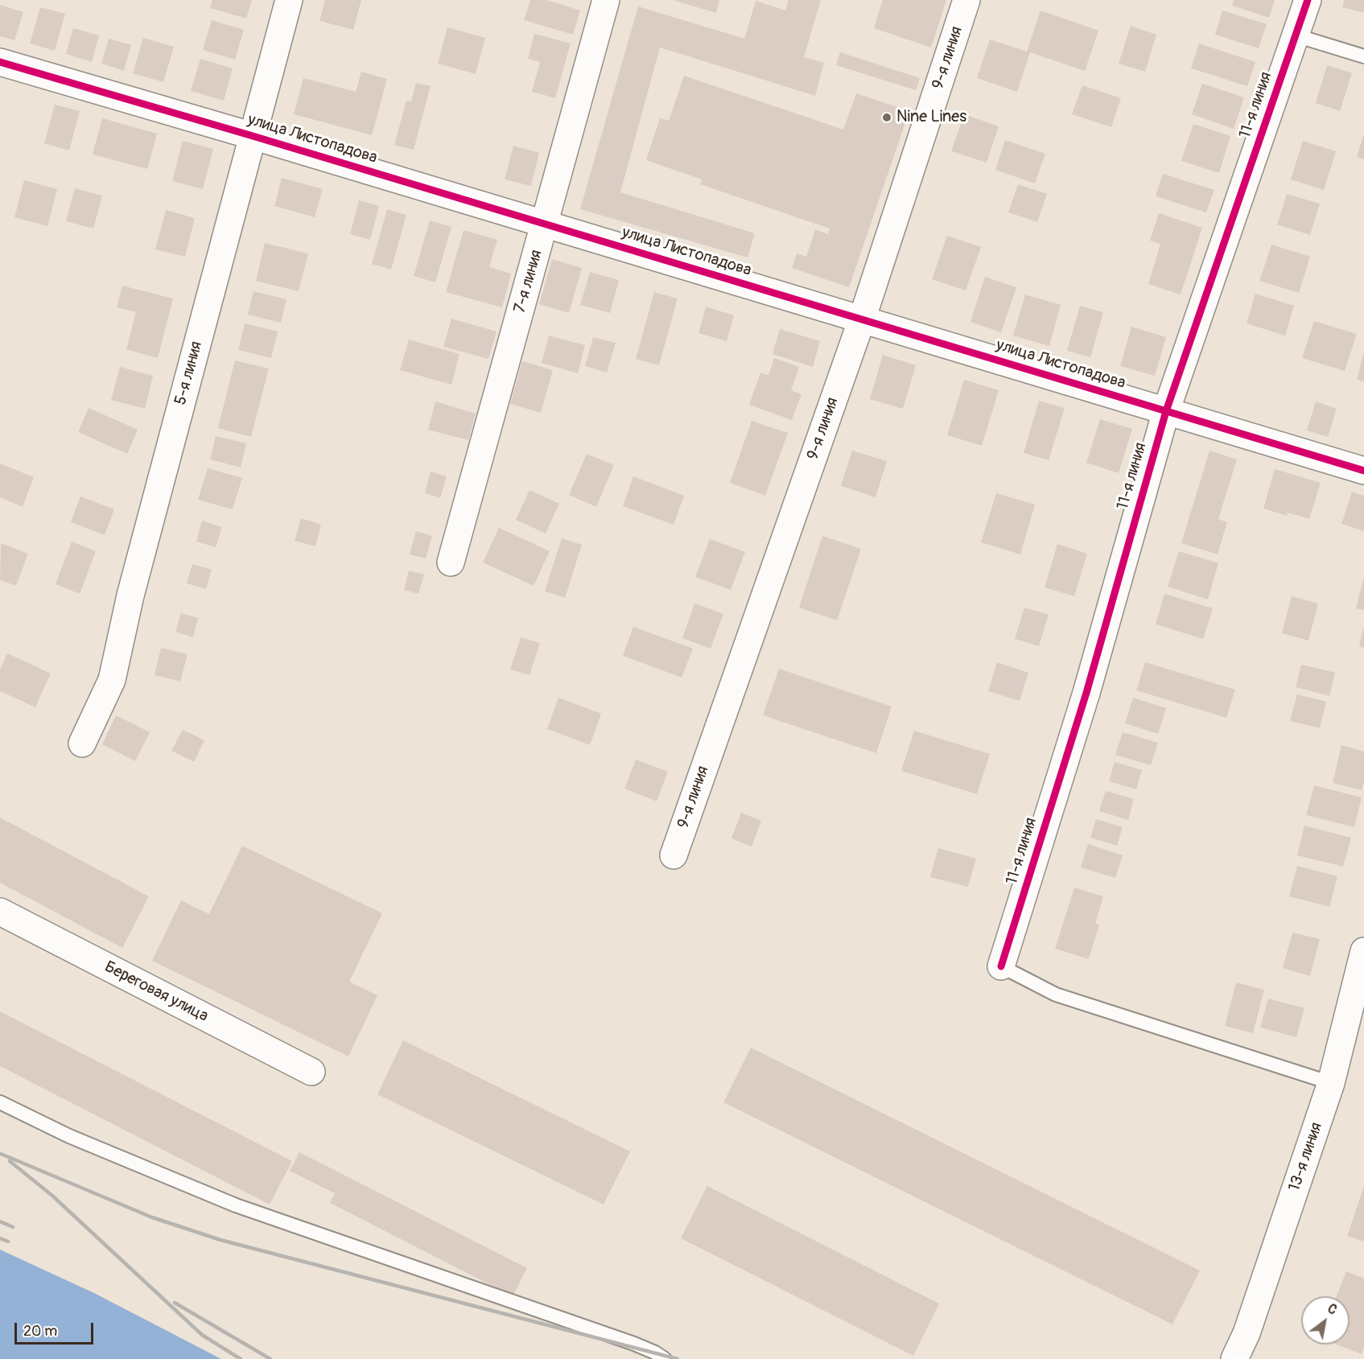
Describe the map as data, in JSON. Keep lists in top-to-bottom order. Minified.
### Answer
{"streets":{"street":["9-я линия","11-я линия","улица Листопадова","7-я линия","5-я линия","Береговая улица","13-я линия"]},"crossings":[["9-я линия","улица Листопадова"],["11-я линия","улица Листопадова"],["улица Листопадова","7-я линия"],["улица Листопадова","5-я линия"]],"places":["Nine Lines"],"scale_bar":"20 m","north":"top right"}
